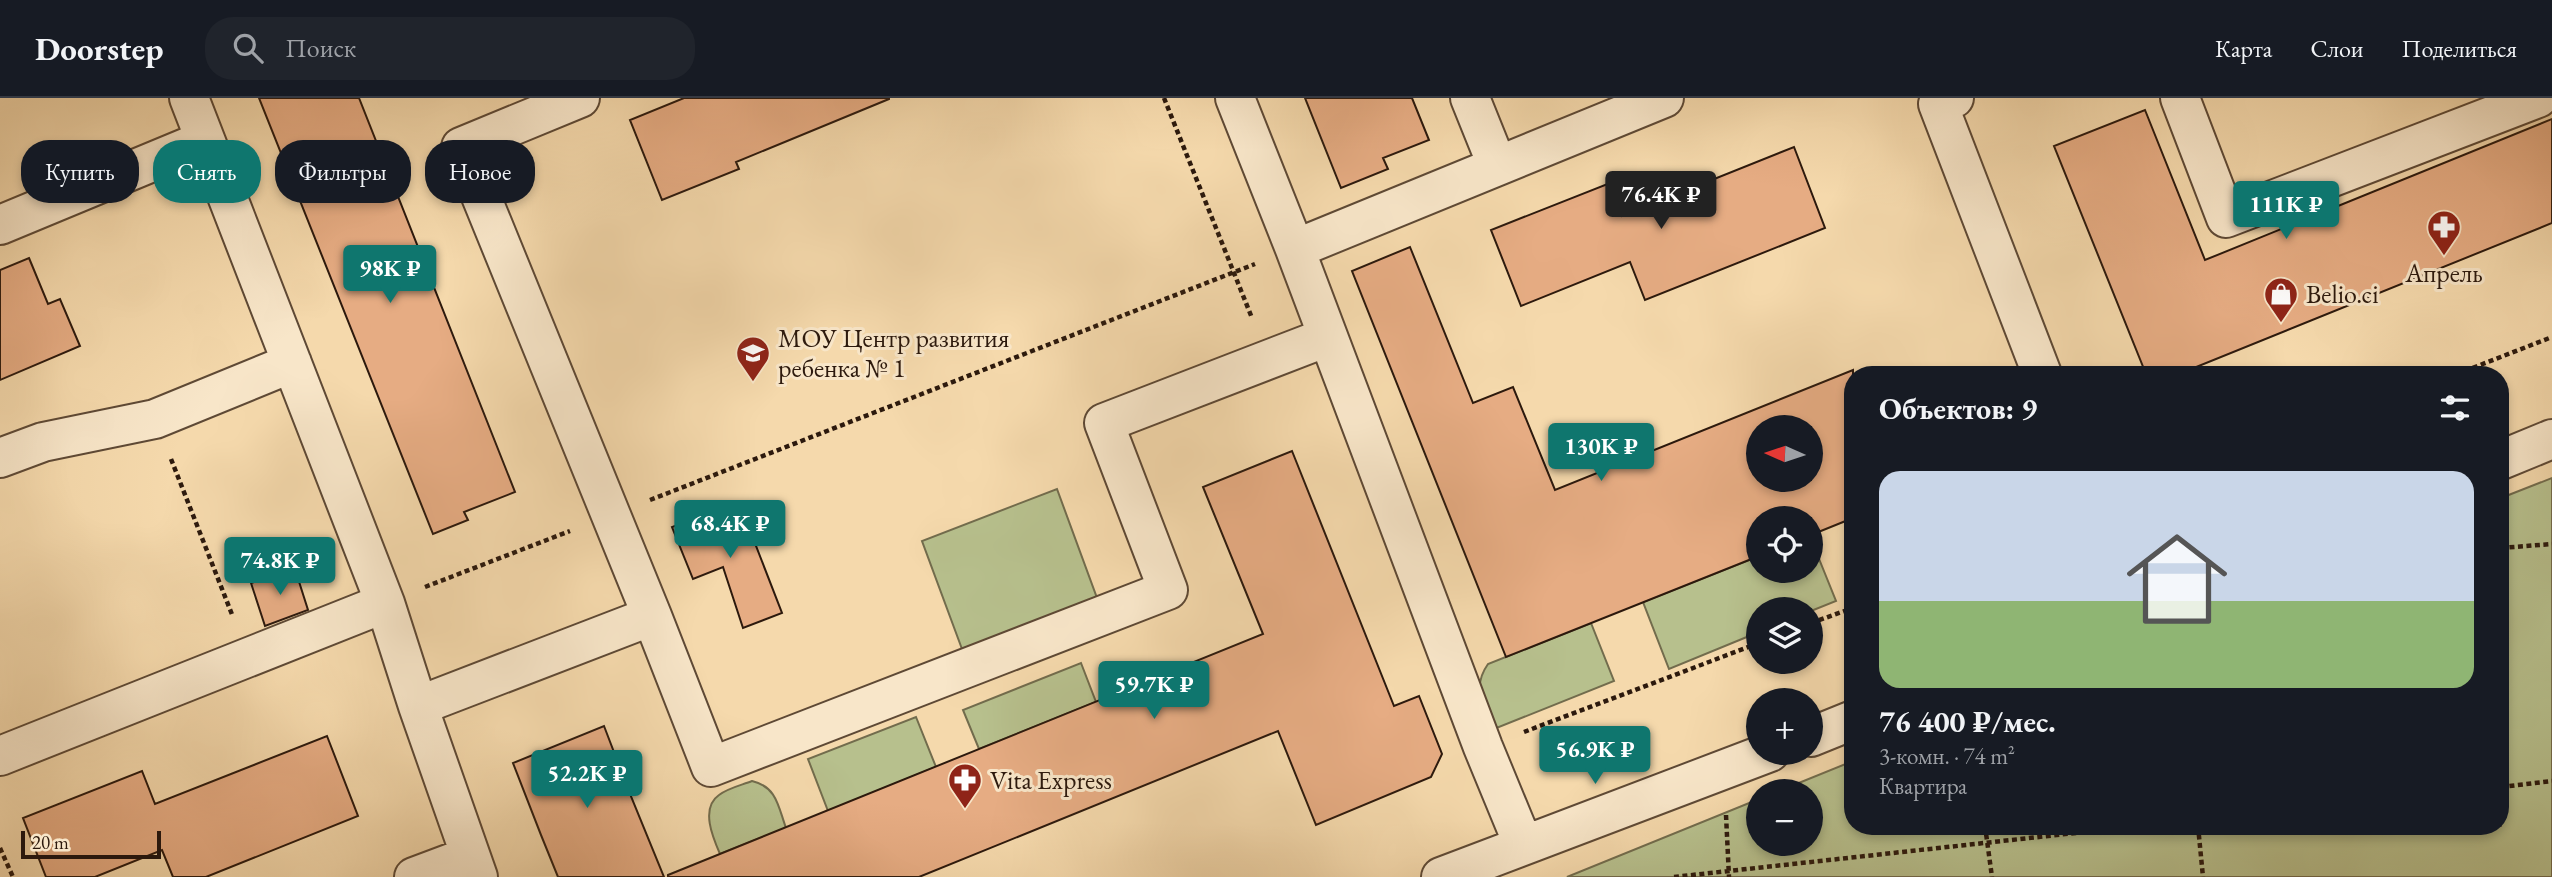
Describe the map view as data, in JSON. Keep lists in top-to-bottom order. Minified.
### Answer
{"places":{"pharmacy":["Апрель","Vita Express"],"shop":["Belio.ci"],"school or university":["МОУ Центр развития ребенка № 1"]},"scale_bar":"20 m","north":"left","page":{"header":"Doorstep","search":"Поиск","nav":["Карта","Слои","Поделиться"],"chip":["Купить","Снять","Фильтры","Новое"],"price":["76.4K ₽","111K ₽","98K ₽","130K ₽","68.4K ₽","74.8K ₽","59.7K ₽","56.9K ₽","52.2K ₽"],"heading":"Объектов: 9","map_buttons":["+","−"],"list":[{"name":"76 400 ₽/мес.","note":"3-комн. · 74 m² · Квартира"}],"scale":"20 m"}}
